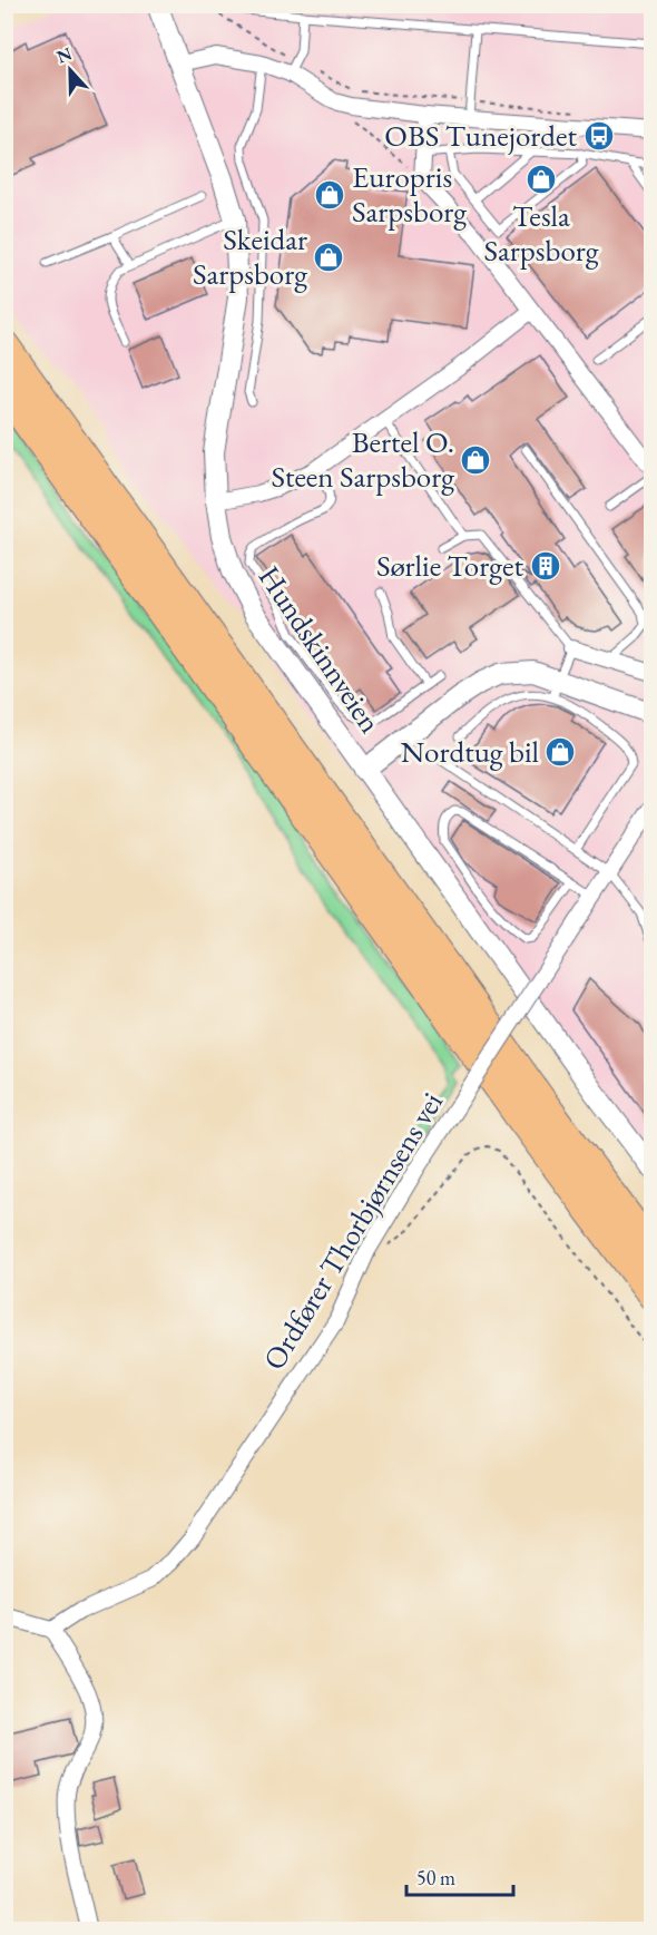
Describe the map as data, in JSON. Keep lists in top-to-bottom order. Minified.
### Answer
{"streets":{"street":["Hundskinnveien","Ordfører Thorbjørnsens vei"]},"places":{"bus stop":["OBS Tunejordet"],"shop":["Tesla Sarpsborg","Europris Sarpsborg","Skeidar Sarpsborg","Bertel O. Steen Sarpsborg","Nordtug bil"],"building":["Sørlie Torget"]},"scale_bar":"50 m","north":"top"}
